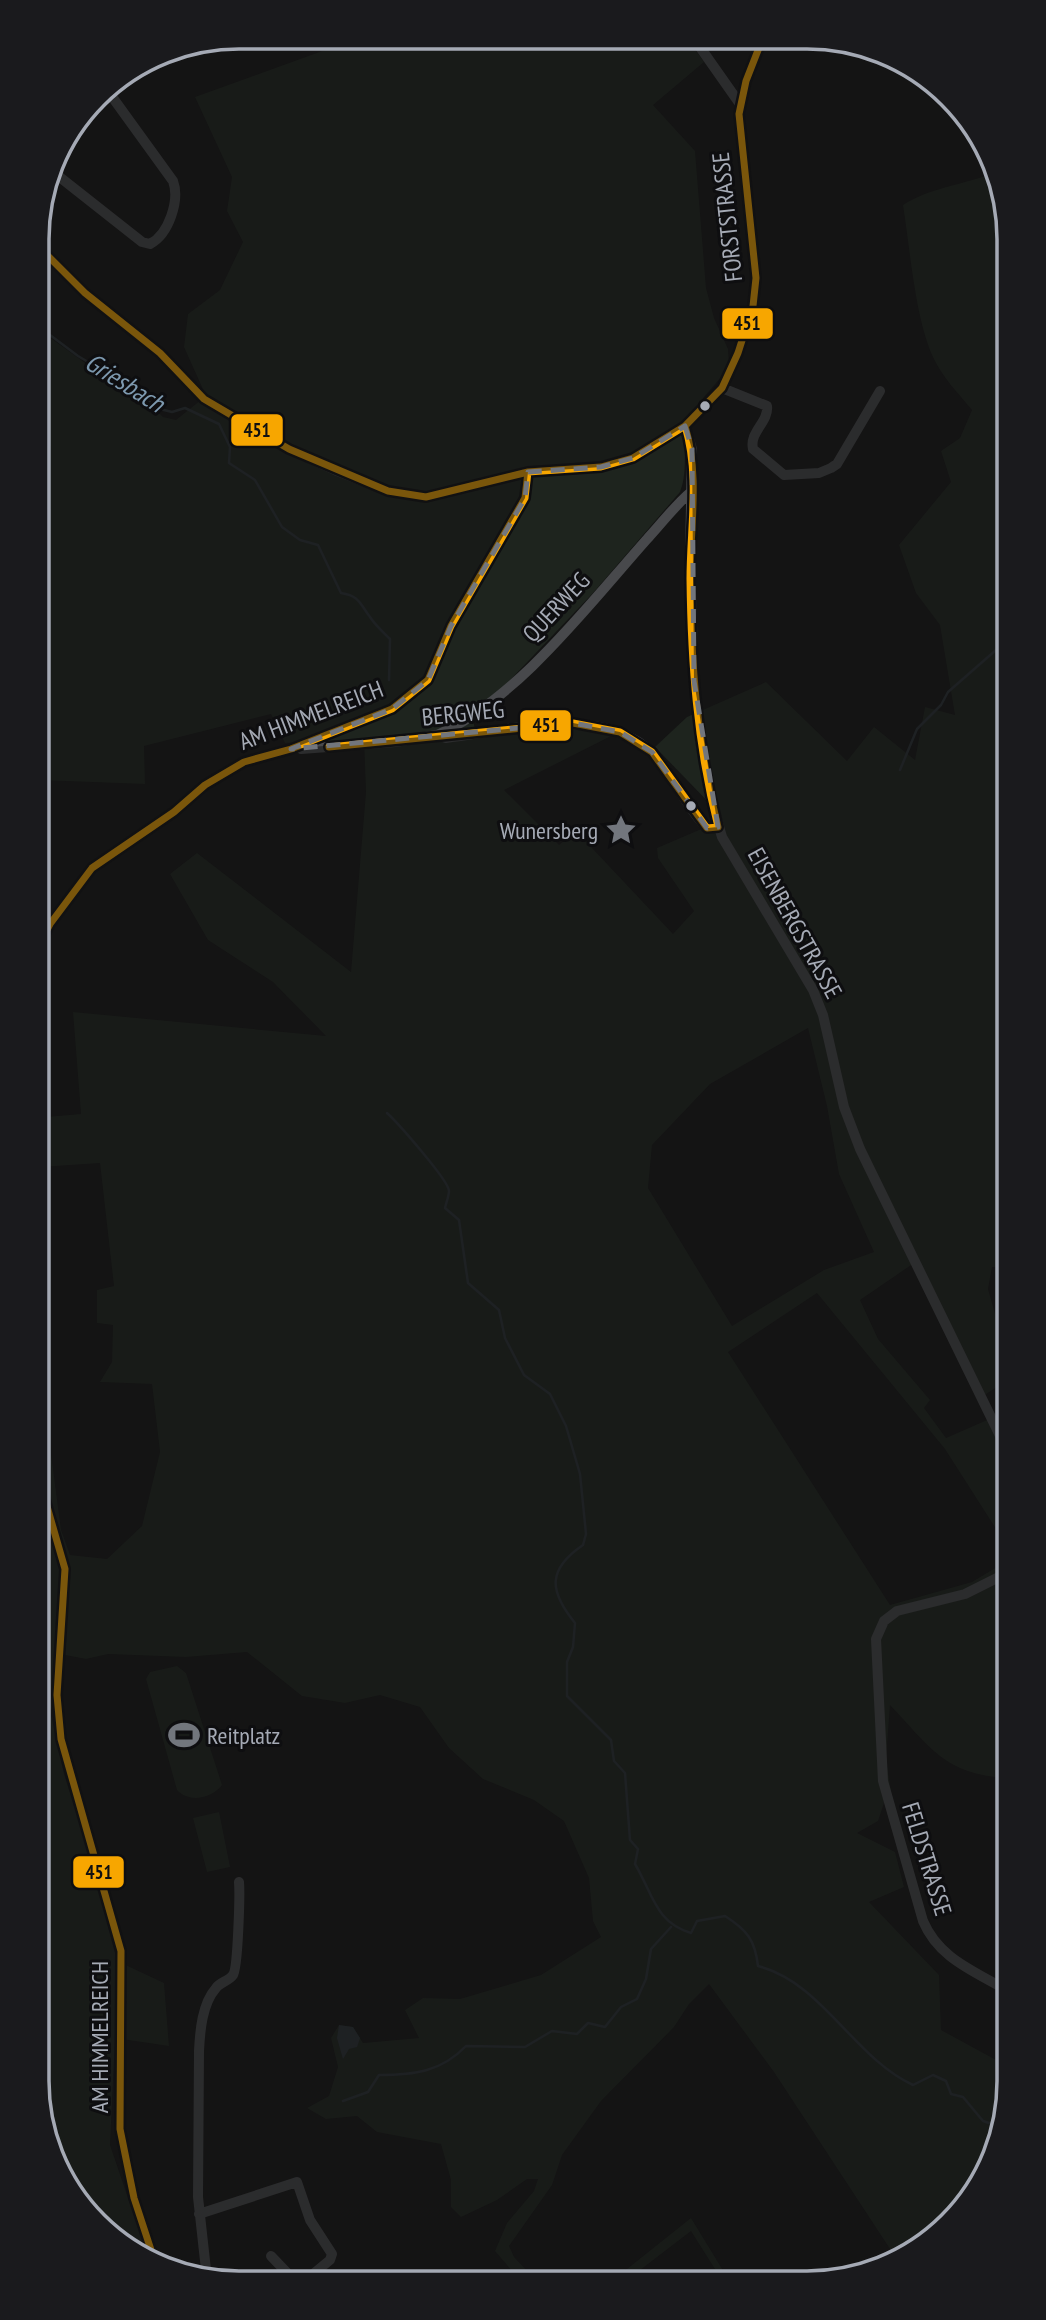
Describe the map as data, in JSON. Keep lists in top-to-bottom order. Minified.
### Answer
{"streets":{"street":["FORSTSTRASSE","QUERWEG","BERGWEG","AM HIMMELREICH","EISENBERGSTRASSE","FELDSTRASSE"]},"crossings":[["FORSTSTRASSE","AM HIMMELREICH"],["FORSTSTRASSE","EISENBERGSTRASSE"],["QUERWEG","BERGWEG"],["QUERWEG","EISENBERGSTRASSE"],["BERGWEG","AM HIMMELREICH"],["BERGWEG","EISENBERGSTRASSE"]],"water":["Griesbach"],"places":{"place":["Wunersberg"],"sports":["Reitplatz"]},"lines":["transit line 451"]}
